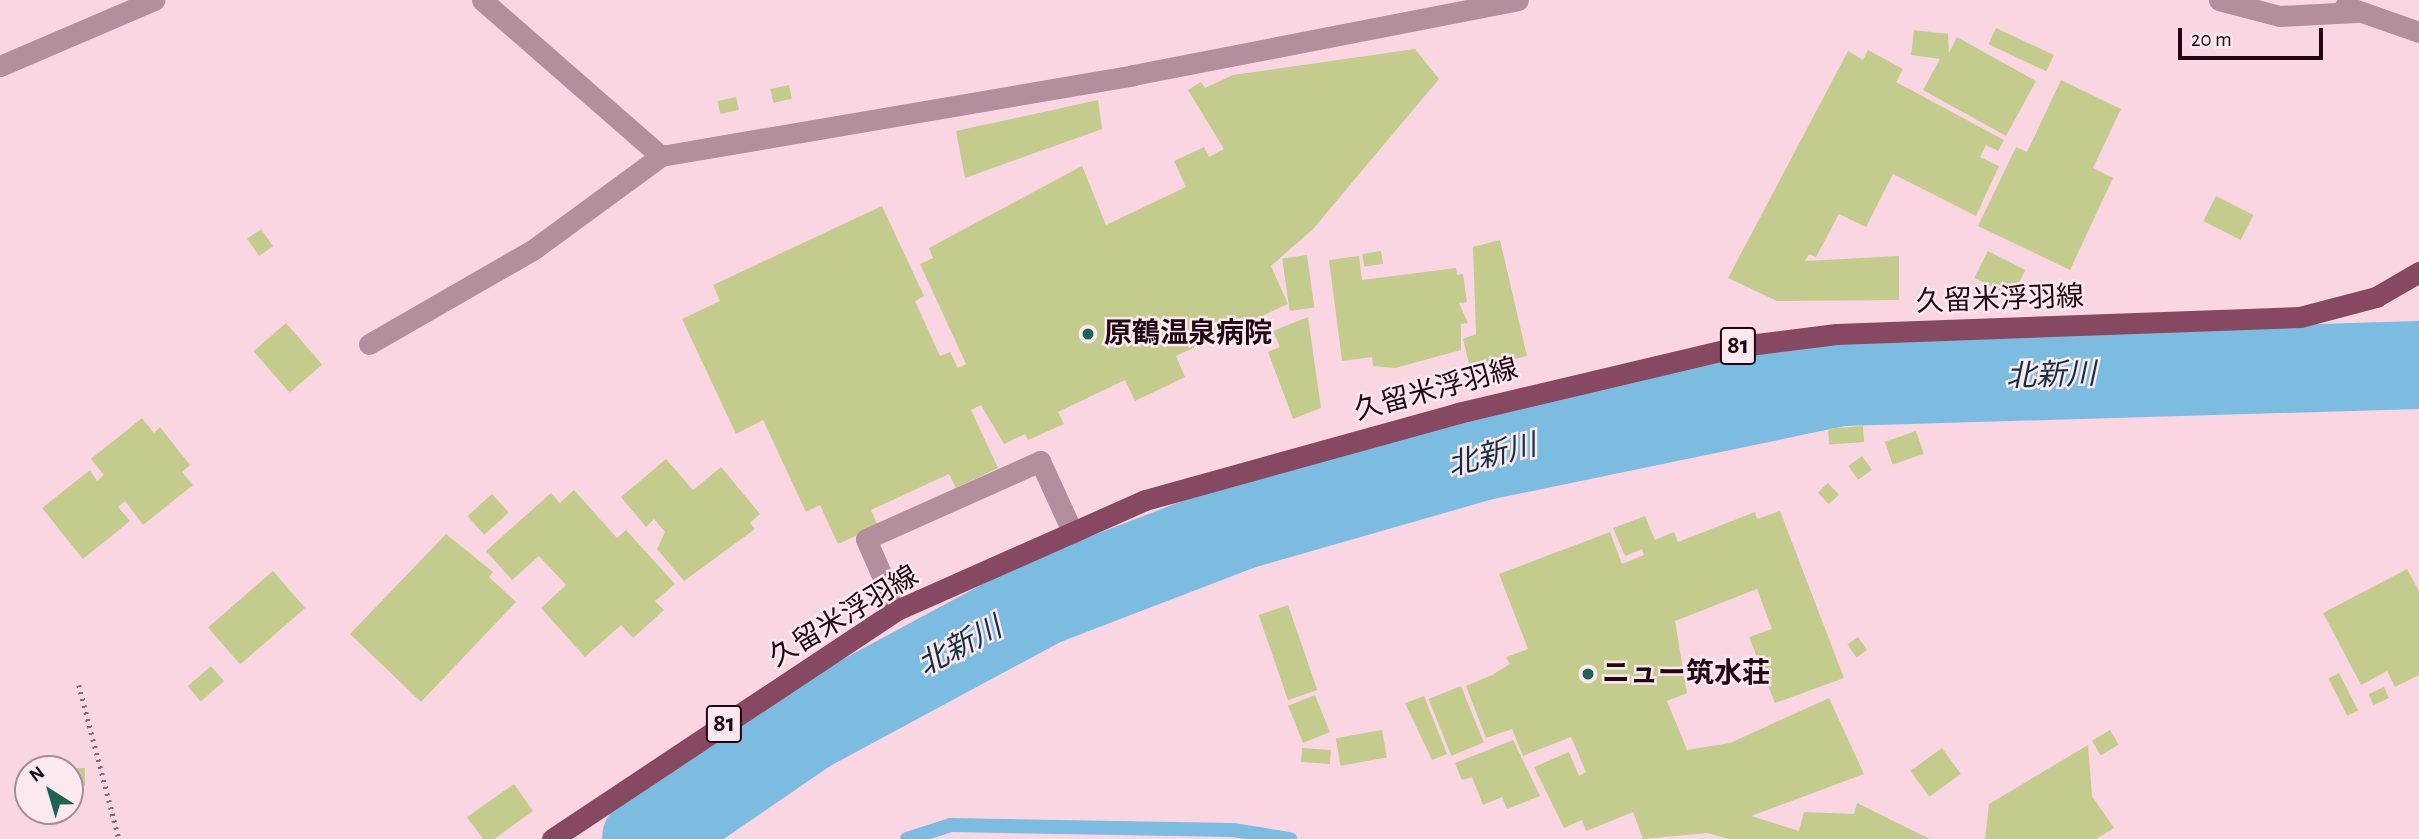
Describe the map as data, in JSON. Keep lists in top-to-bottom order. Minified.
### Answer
{"streets":{"main road":["久留米浮羽線","81"]},"water":["北新川"],"places":["原鶴温泉病院","ニュー筑水荘"],"scale_bar":"20 m","north":"top left"}
